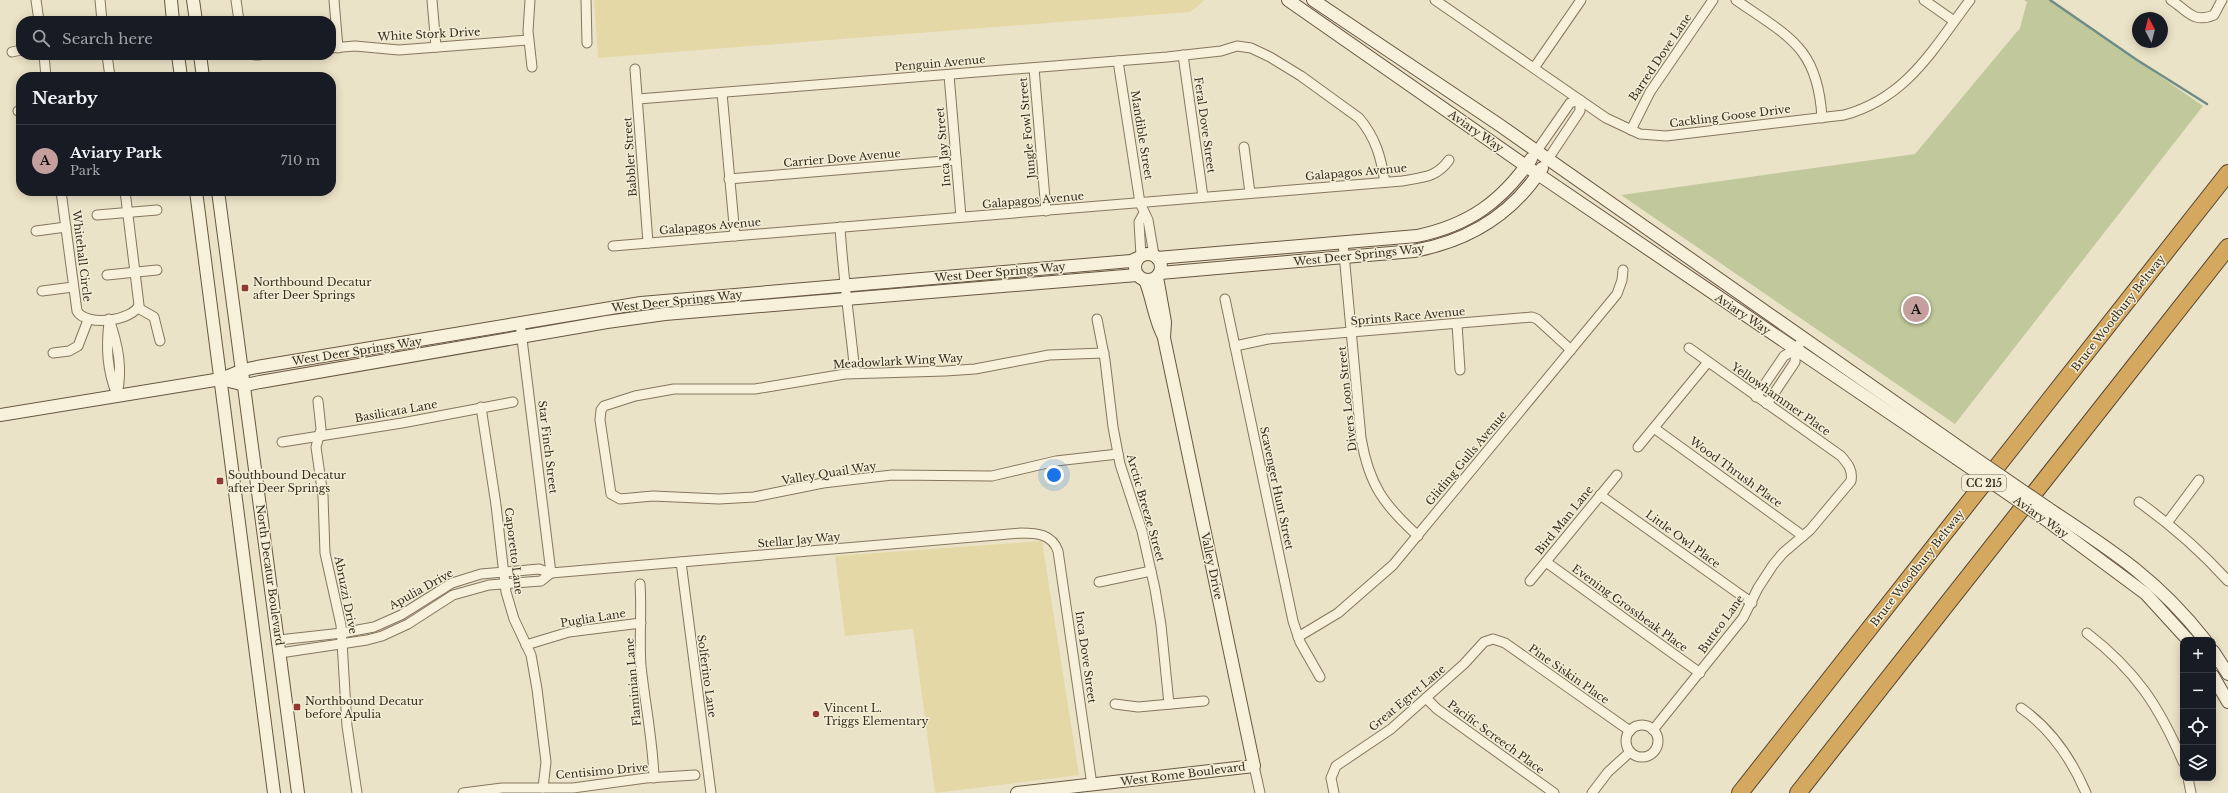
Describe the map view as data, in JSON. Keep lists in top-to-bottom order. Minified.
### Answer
{"streets":{"highway":["Bruce Woodbury Beltway","CC 215"],"main road":["Aviary Way","West Deer Springs Way","Valley Drive","North Decatur Boulevard","West Rome Boulevard"],"street":["White Stork Drive","Barred Dove Lane","Penguin Avenue","Cackling Goose Drive","Feral Dove Street","Jungle Fowl Street","Mandible Street","Inca Jay Street","Babbler Street","Carrier Dove Avenue","Galapagos Avenue","Whitehall Circle","Sprints Race Avenue","Meadowlark Wing Way","Divers Loon Street","Yellowhammer Place","Basilicata Lane","Star Finch Street","Gliding Gulls Avenue","Wood Thrush Place","Valley Quail Way","Scavenger Hunt Street","Arctic Breeze Street","Bird Man Lane","Little Owl Place","Stellar Jay Way","Caporetto Lane","Apulia Drive","Abruzzi Drive","Evening Grossbeak Place","Puglia Lane","Butteo Lane","Inca Dove Street","Pine Siskin Place","Solferino Lane","Flaminian Lane","Great Egret Lane","Pacific Screech Place","Centisimo Drive"]},"crossings":[["Barred Dove Lane","Cackling Goose Drive"],["Penguin Avenue","Feral Dove Street"],["Penguin Avenue","Jungle Fowl Street"],["Penguin Avenue","Mandible Street"],["Penguin Avenue","Inca Jay Street"],["Penguin Avenue","Babbler Street"],["Penguin Avenue","Galapagos Avenue"],["Feral Dove Street","Galapagos Avenue"],["Jungle Fowl Street","Galapagos Avenue"],["Aviary Way","West Deer Springs Way"],["Mandible Street","Galapagos Avenue"],["Mandible Street","West Deer Springs Way"],["Mandible Street","Valley Drive"],["Inca Jay Street","Carrier Dove Avenue"],["Inca Jay Street","Galapagos Avenue"],["Babbler Street","Galapagos Avenue"],["West Deer Springs Way","Divers Loon Street"],["West Deer Springs Way","Star Finch Street"],["West Deer Springs Way","Valley Drive"],["West Deer Springs Way","North Decatur Boulevard"],["Sprints Race Avenue","Divers Loon Street"],["Sprints Race Avenue","Gliding Gulls Avenue"],["Sprints Race Avenue","Scavenger Hunt Street"],["Meadowlark Wing Way","Valley Quail Way"],["Meadowlark Wing Way","Arctic Breeze Street"],["Divers Loon Street","Gliding Gulls Avenue"],["Yellowhammer Place","Butteo Lane"],["Basilicata Lane","Caporetto Lane"],["Basilicata Lane","Abruzzi Drive"],["Star Finch Street","Stellar Jay Way"],["Star Finch Street","Apulia Drive"],["Gliding Gulls Avenue","Scavenger Hunt Street"],["Wood Thrush Place","Butteo Lane"],["Valley Quail Way","Arctic Breeze Street"],["Bird Man Lane","Little Owl Place"],["Bird Man Lane","Evening Grossbeak Place"],["Little Owl Place","Butteo Lane"],["Stellar Jay Way","Apulia Drive"],["Stellar Jay Way","Inca Dove Street"],["Stellar Jay Way","Solferino Lane"],["Caporetto Lane","Apulia Drive"],["Caporetto Lane","Puglia Lane"],["Caporetto Lane","Centisimo Drive"],["Valley Drive","West Rome Boulevard"],["North Decatur Boulevard","Apulia Drive"],["Apulia Drive","Abruzzi Drive"],["Evening Grossbeak Place","Butteo Lane"],["Puglia Lane","Flaminian Lane"],["Butteo Lane","Pine Siskin Place"],["Inca Dove Street","West Rome Boulevard"],["Pine Siskin Place","Great Egret Lane"],["Flaminian Lane","Centisimo Drive"],["Great Egret Lane","Pacific Screech Place"]],"places":{"transit":["Northbound Decatur after Deer Springs","Southbound Decatur after Deer Springs","Northbound Decatur before Apulia"],"other":["Vincent L. Triggs Elementary"]},"north":"top","page":{"search":"Search here","heading":"Nearby","list":[{"mark":"A","name":"Aviary Park","note":"Park","value":"710 m"}],"pins":"A","map_buttons":["+","−"]}}
